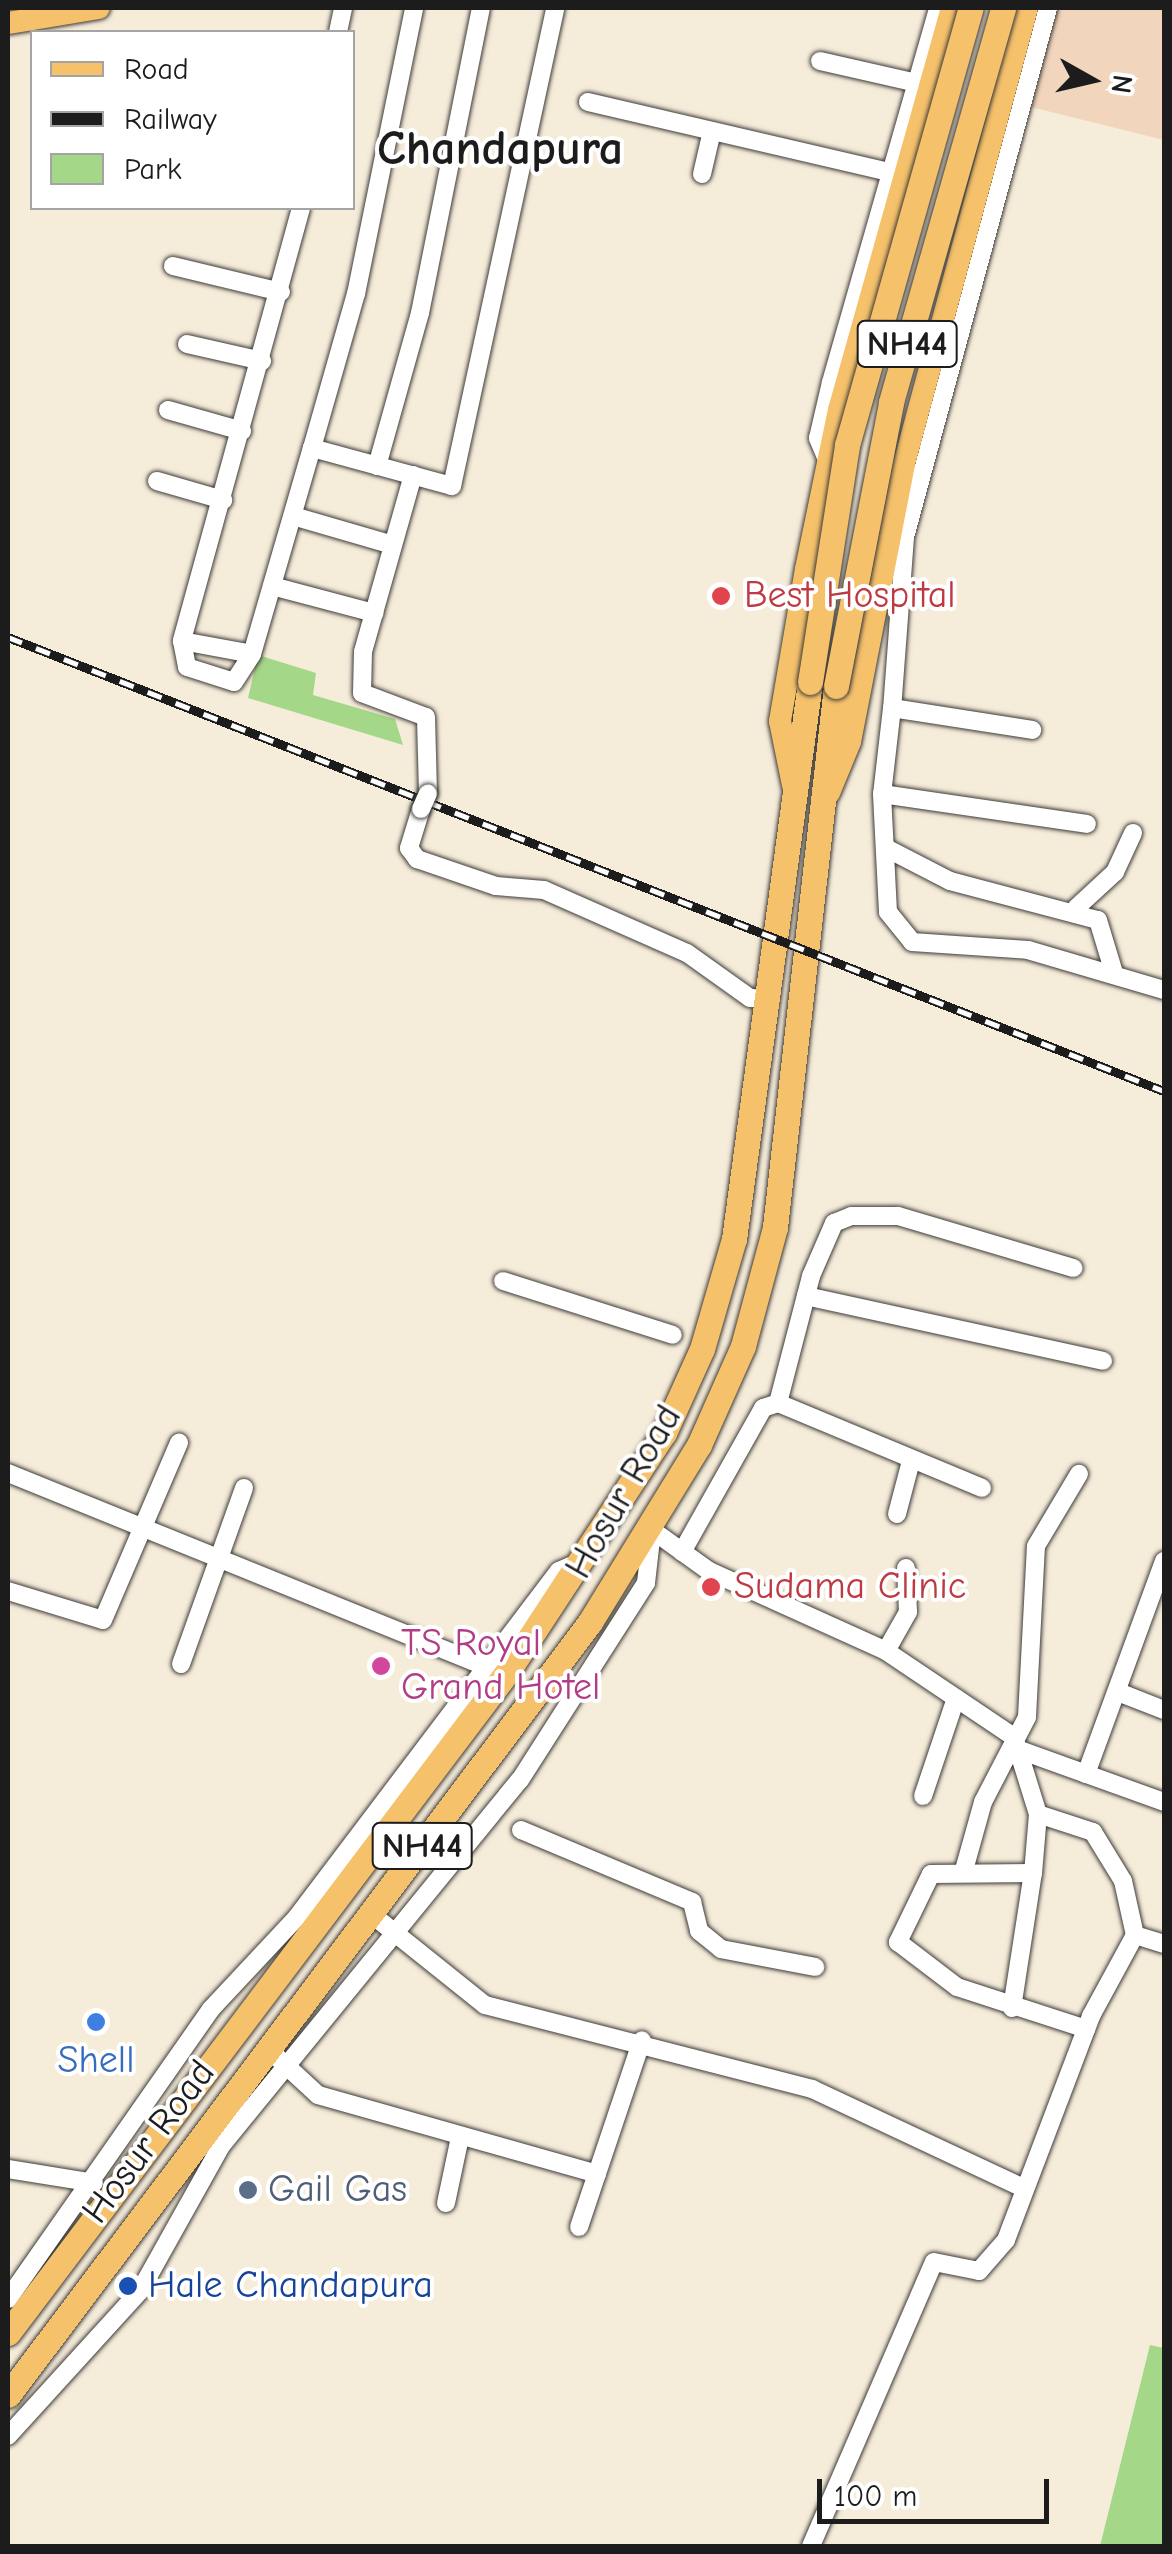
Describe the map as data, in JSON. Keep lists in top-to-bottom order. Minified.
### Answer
{"streets":{"highway":["NH44","Hosur Road"]},"crossings":[["NH44","Hosur Road"]],"districts":["Chandapura"],"places":["Best Hospital","Sudama Clinic","TS Royal Grand Hotel","Shell","Gail Gas","Hale Chandapura"],"legend":["Road","Railway","Park"],"scale_bar":"100 m","north":"right"}
